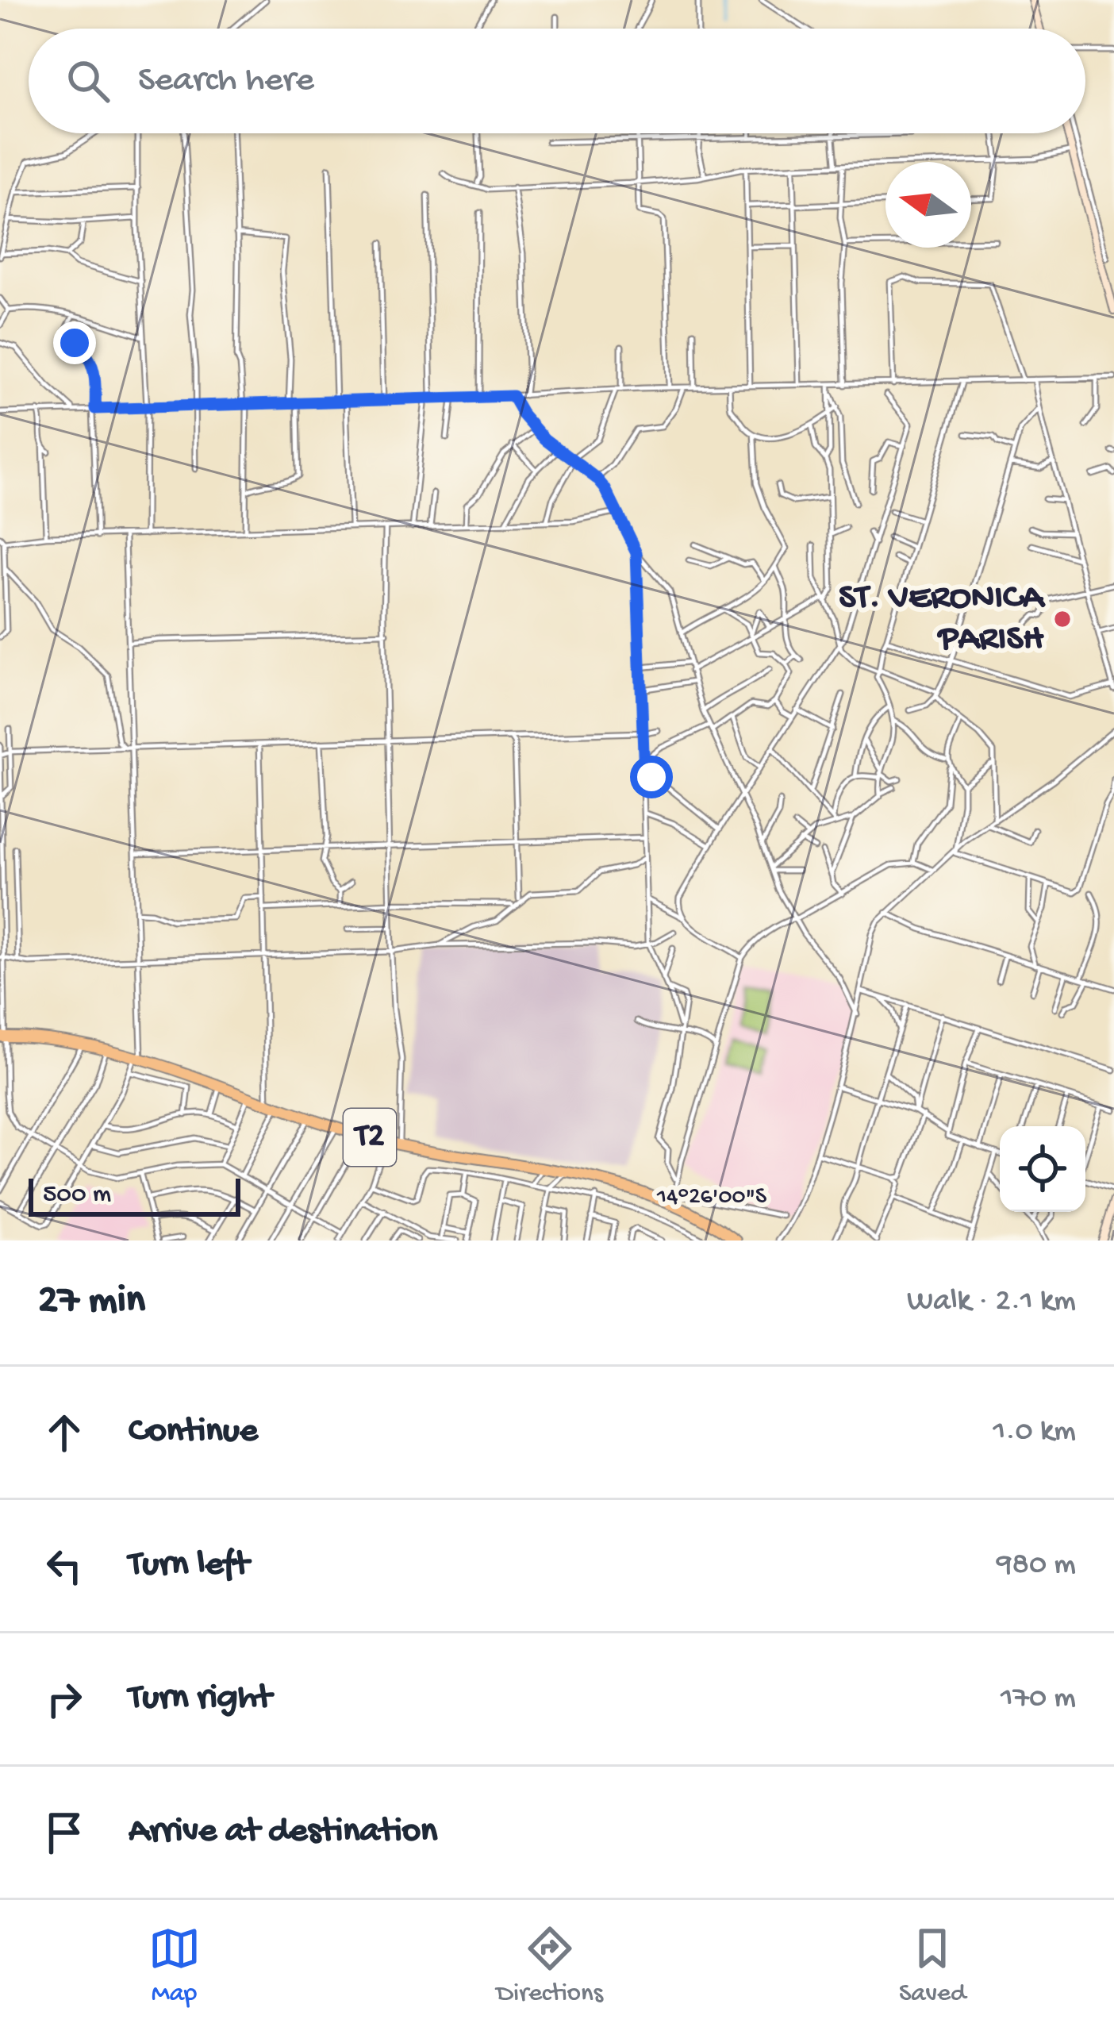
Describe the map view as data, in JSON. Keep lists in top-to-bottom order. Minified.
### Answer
{"streets":{"highway":["T2"]},"places":["ST. VERONICA PARISH"],"scale_bar":"500 m","north":"left","page":{"search":"Search here","scale":"500 m","heading":["27 min","Walk · 2.1 km"],"list":[["Continue","1.0 km"],["Turn left","980 m"],["Turn right","170 m"],"Arrive at destination"],"nav":["Map","Directions","Saved"]},"coordinates":["14°26'00\"S"]}
